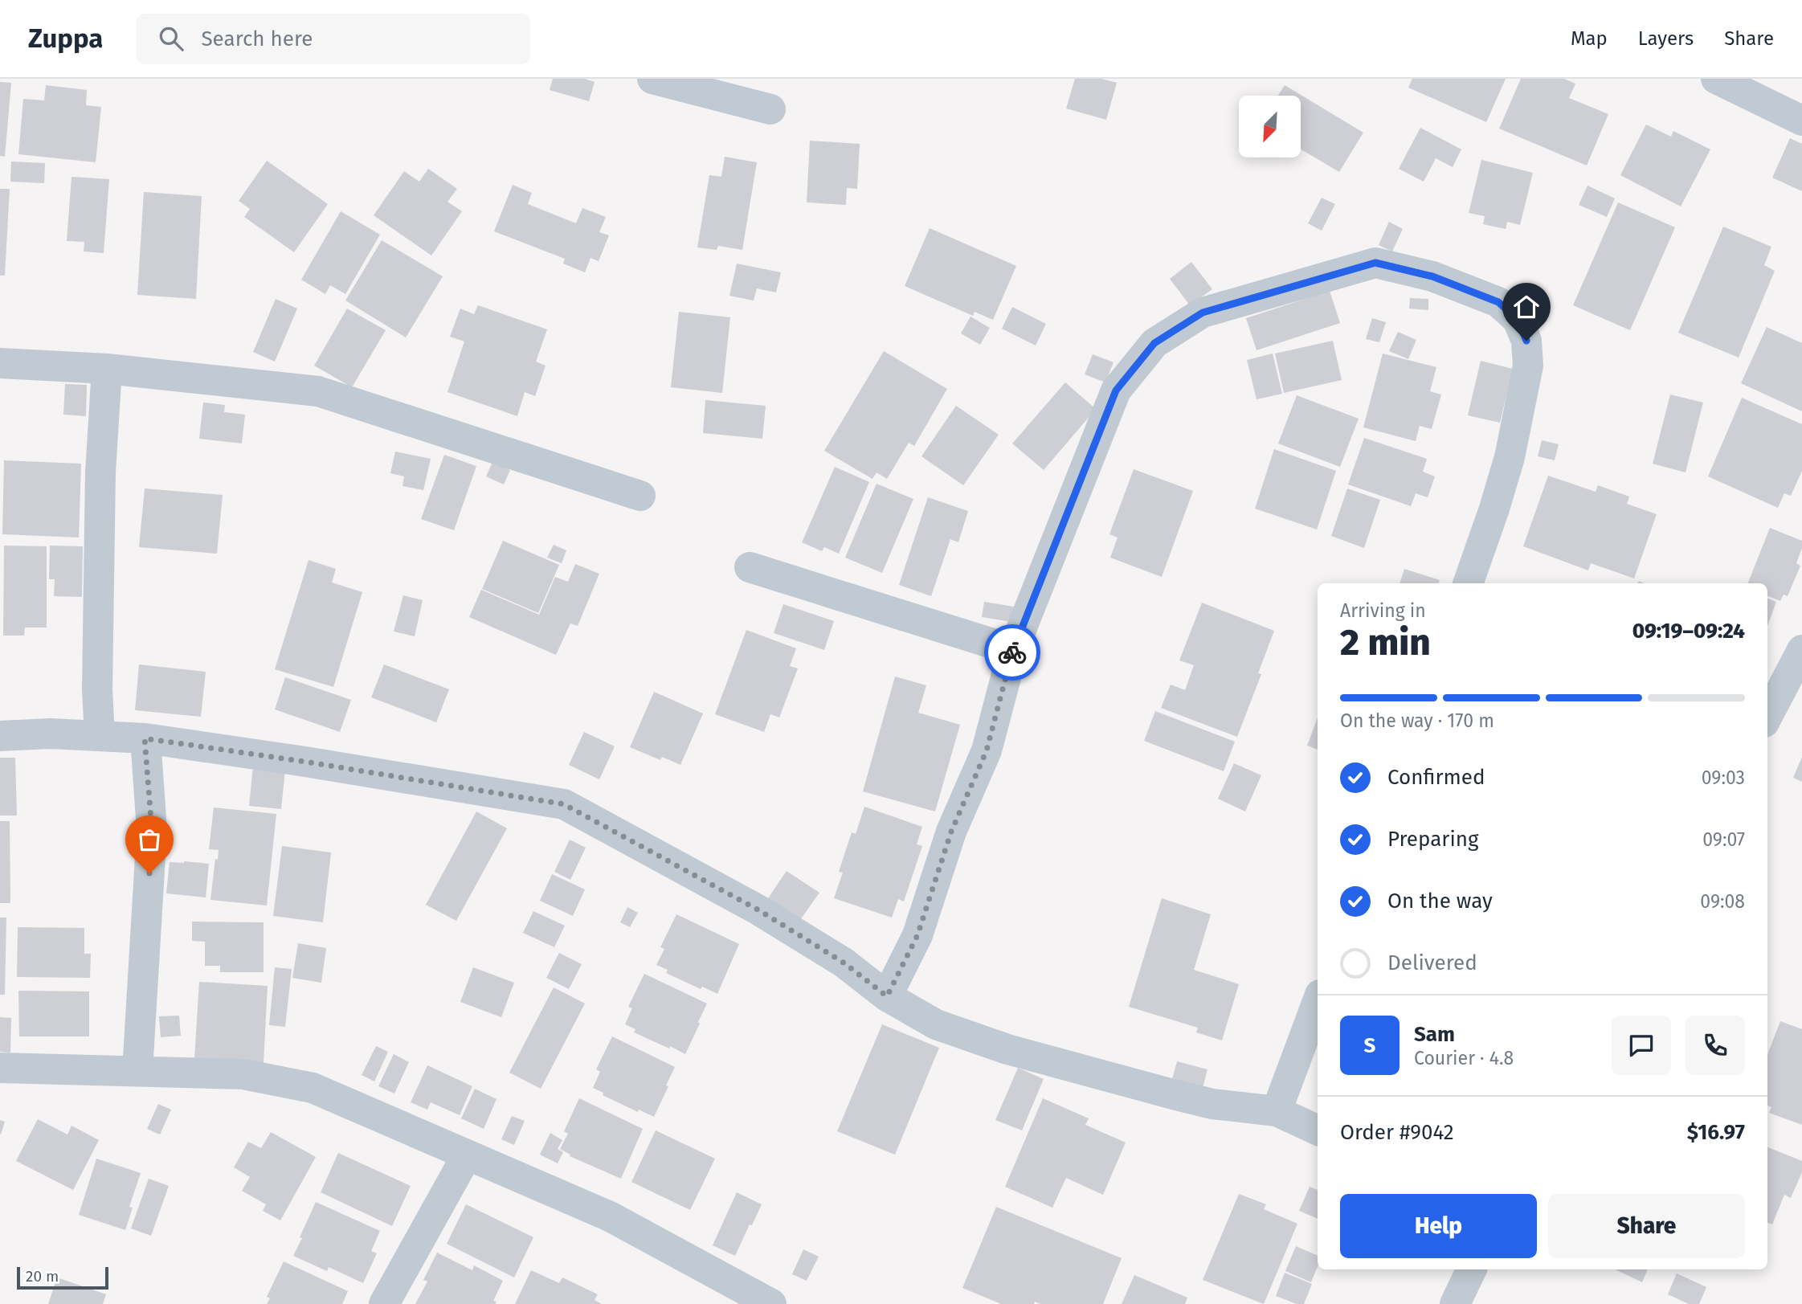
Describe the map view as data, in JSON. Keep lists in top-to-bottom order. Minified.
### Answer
{"scale_bar":"20 m","north":"bottom left","page":{"header":"Zuppa","search":"Search here","nav":["Map","Layers","Share"],"heading":["2 min","Arriving in","09:19–09:24"],"panel":["Sam","Courier · 4.8","Order #9042","$16.97"],"bar":"On the way · 170 m","list":[["Confirmed","09:03"],["Preparing","09:07"],["On the way","09:08"],"Delivered"],"round":"S","buttons":["Help","Share"],"scale":"20 m"}}
